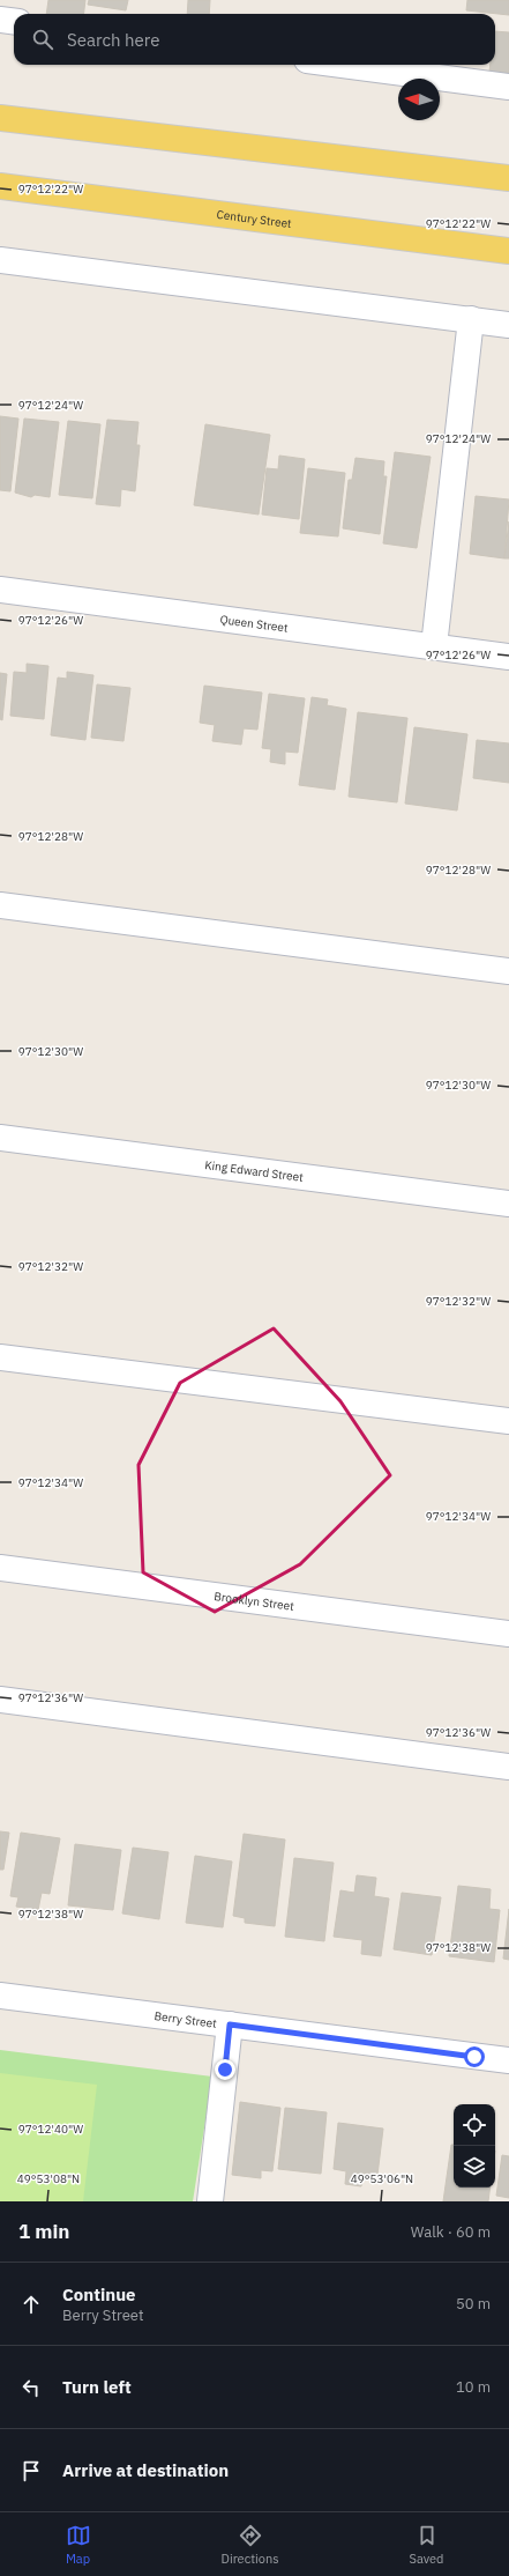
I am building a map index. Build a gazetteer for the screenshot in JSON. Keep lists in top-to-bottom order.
{
  "streets": {
    "main road": ["Century Street"],
    "street": [
      "Queen Street",
      "King Edward Street",
      "Brooklyn Street",
      "Berry Street"
    ]
  },
  "north": "left",
  "page": {
    "search": "Search here",
    "heading": ["1 min", "Walk · 60 m"],
    "list": [
      ["Continue", "Berry Street", "50 m"],
      ["Turn left", "10 m"],
      "Arrive at destination"
    ],
    "nav": ["Map", "Directions", "Saved"]
  },
  "coordinates": [
    "97°12'22\"W",
    "97°12'24\"W",
    "97°12'26\"W",
    "97°12'28\"W",
    "97°12'30\"W",
    "97°12'32\"W",
    "97°12'34\"W",
    "97°12'36\"W",
    "97°12'38\"W",
    "97°12'40\"W",
    "49°53'08\"N",
    "49°53'06\"N"
  ]
}
